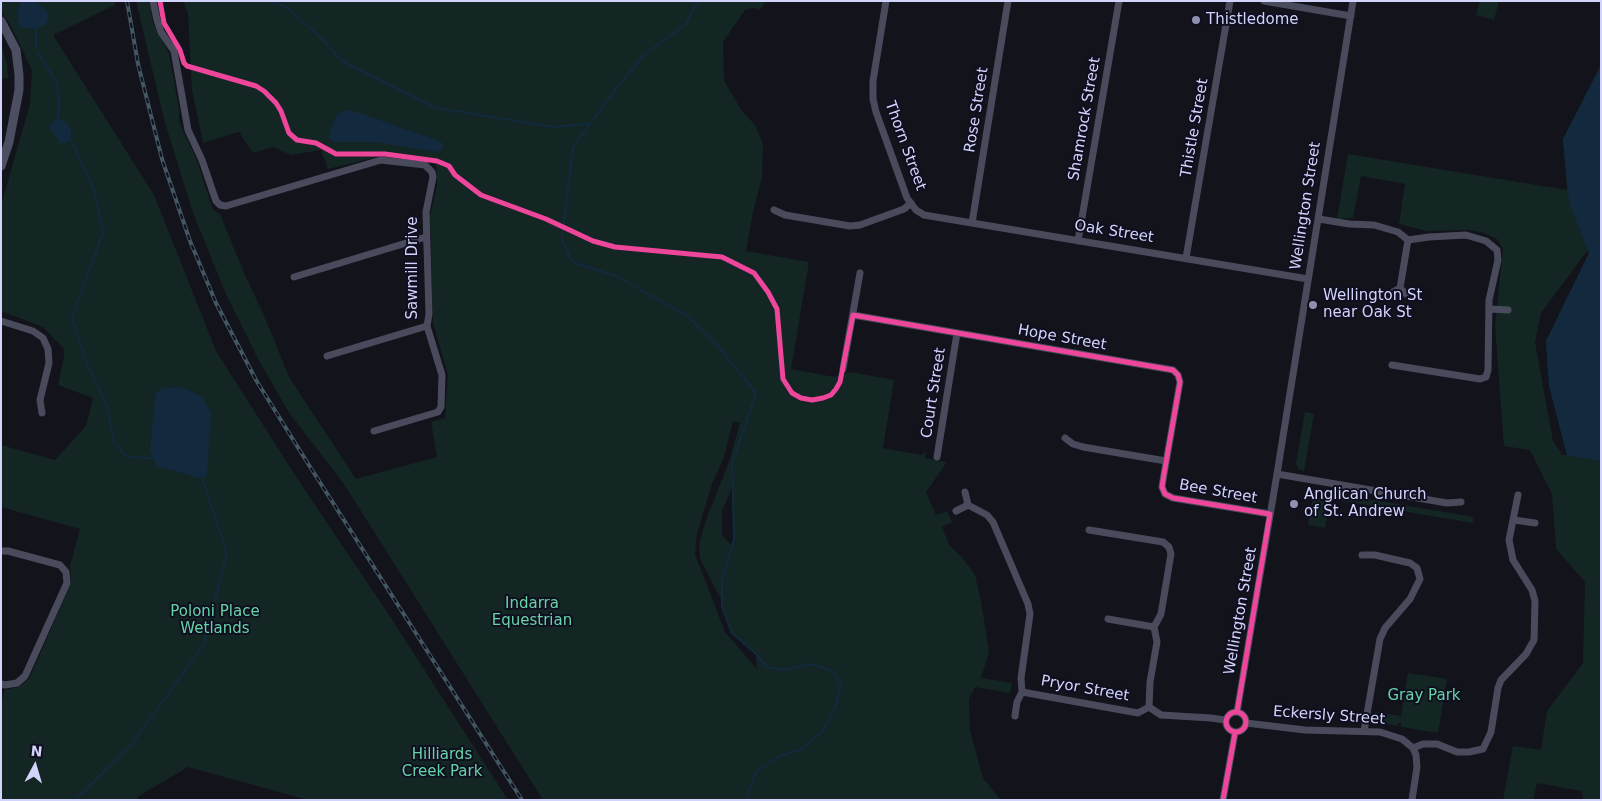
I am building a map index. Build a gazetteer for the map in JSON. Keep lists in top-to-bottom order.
{
  "streets": {
    "street": [
      "Rose Street",
      "Shamrock Street",
      "Thistle Street",
      "Thorn Street",
      "Wellington Street",
      "Oak Street",
      "Sawmill Drive",
      "Hope Street",
      "Court Street",
      "Bee Street",
      "Pryor Street",
      "Eckersly Street"
    ]
  },
  "crossings": [
    ["Rose Street", "Oak Street"],
    ["Shamrock Street", "Oak Street"],
    ["Thistle Street", "Oak Street"],
    ["Thorn Street", "Oak Street"],
    ["Wellington Street", "Oak Street"],
    ["Wellington Street", "Bee Street"],
    ["Wellington Street", "Pryor Street"],
    ["Wellington Street", "Eckersly Street"],
    ["Hope Street", "Court Street"],
    ["Hope Street", "Bee Street"],
    ["Pryor Street", "Eckersly Street"]
  ],
  "parks": [
    "Indarra Equestrian",
    "Poloni Place Wetlands",
    "Gray Park",
    "Hilliards Creek Park"
  ],
  "places": ["Thistledome", "Wellington St near Oak St", "Anglican Church of St. Andrew"],
  "north": "top"
}
